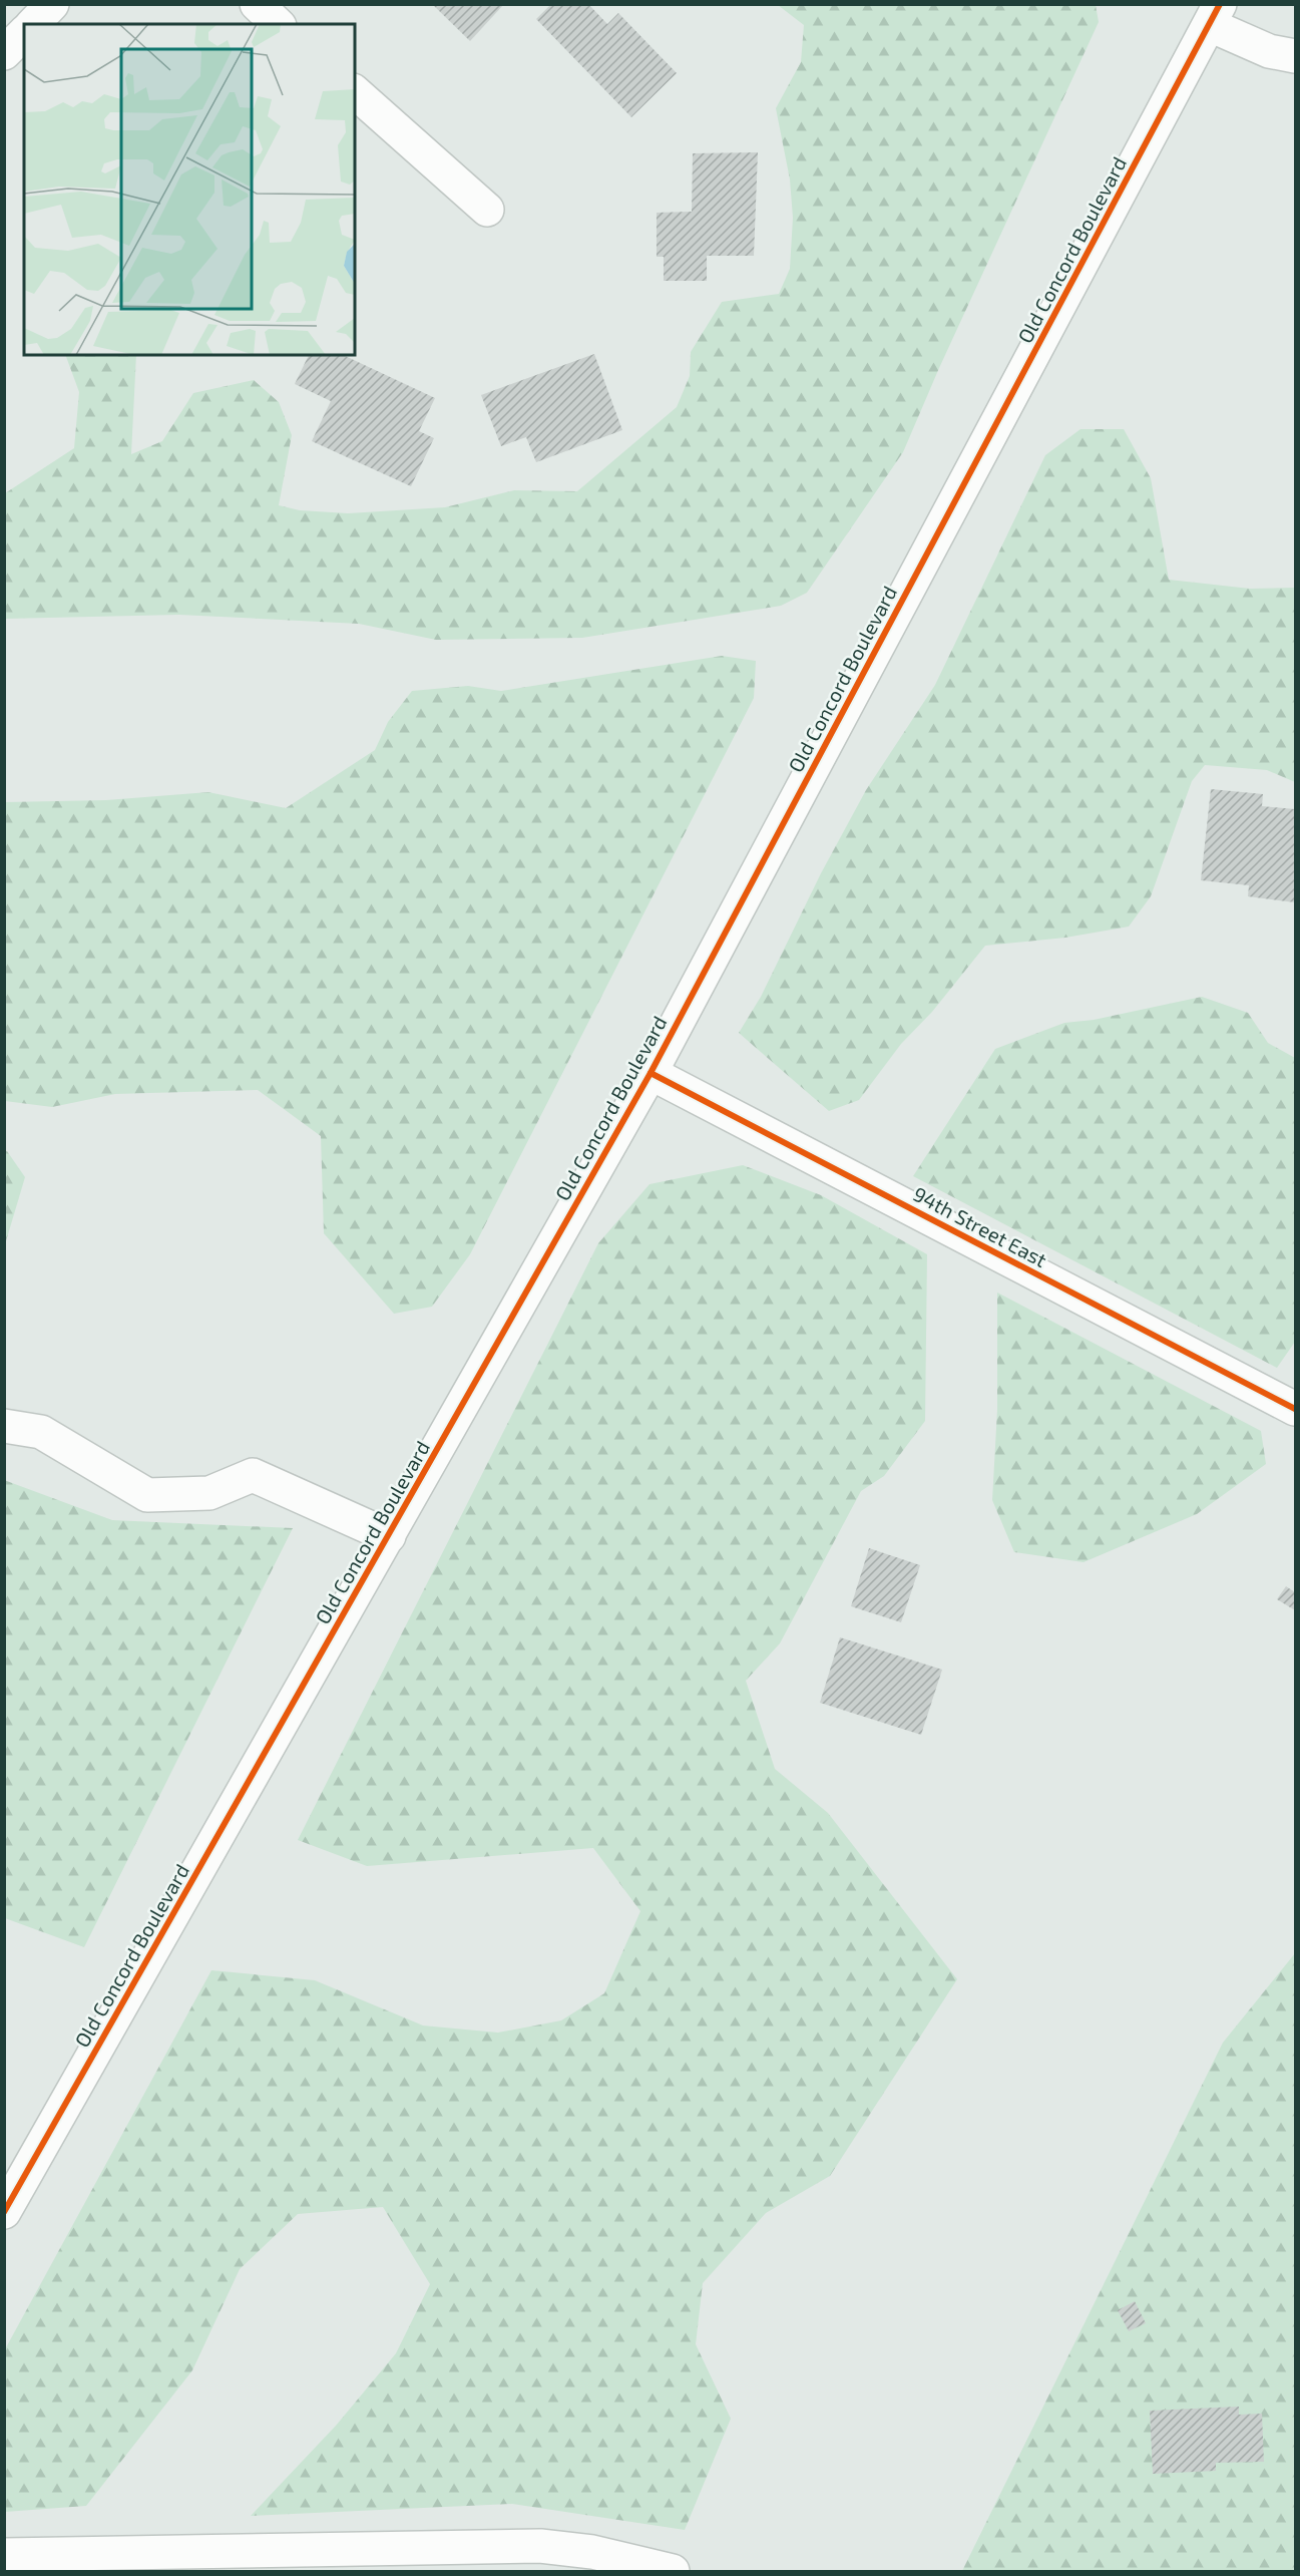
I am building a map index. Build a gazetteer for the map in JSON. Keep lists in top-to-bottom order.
{
  "streets": {
    "street": ["Old Concord Boulevard", "94th Street East"]
  },
  "crossings": [
    ["Old Concord Boulevard", "94th Street East"]
  ]
}
